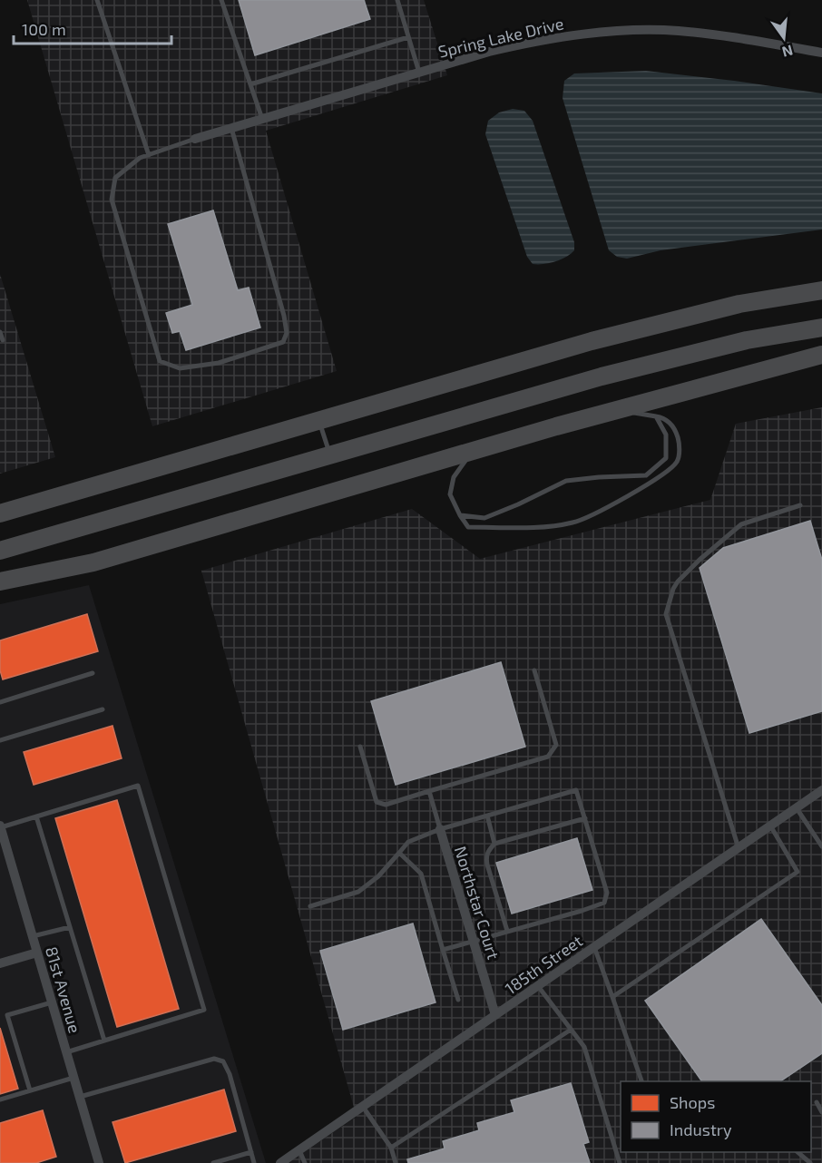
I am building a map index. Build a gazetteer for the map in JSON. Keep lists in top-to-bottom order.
{
  "streets": {
    "street": [
      "Spring Lake Drive",
      "Northstar Court",
      "185th Street",
      "81st Avenue"
    ]
  },
  "crossings": [
    ["Northstar Court", "185th Street"]
  ],
  "legend": ["Shops", "Industry"],
  "scale_bar": "100 m",
  "north": "bottom"
}
